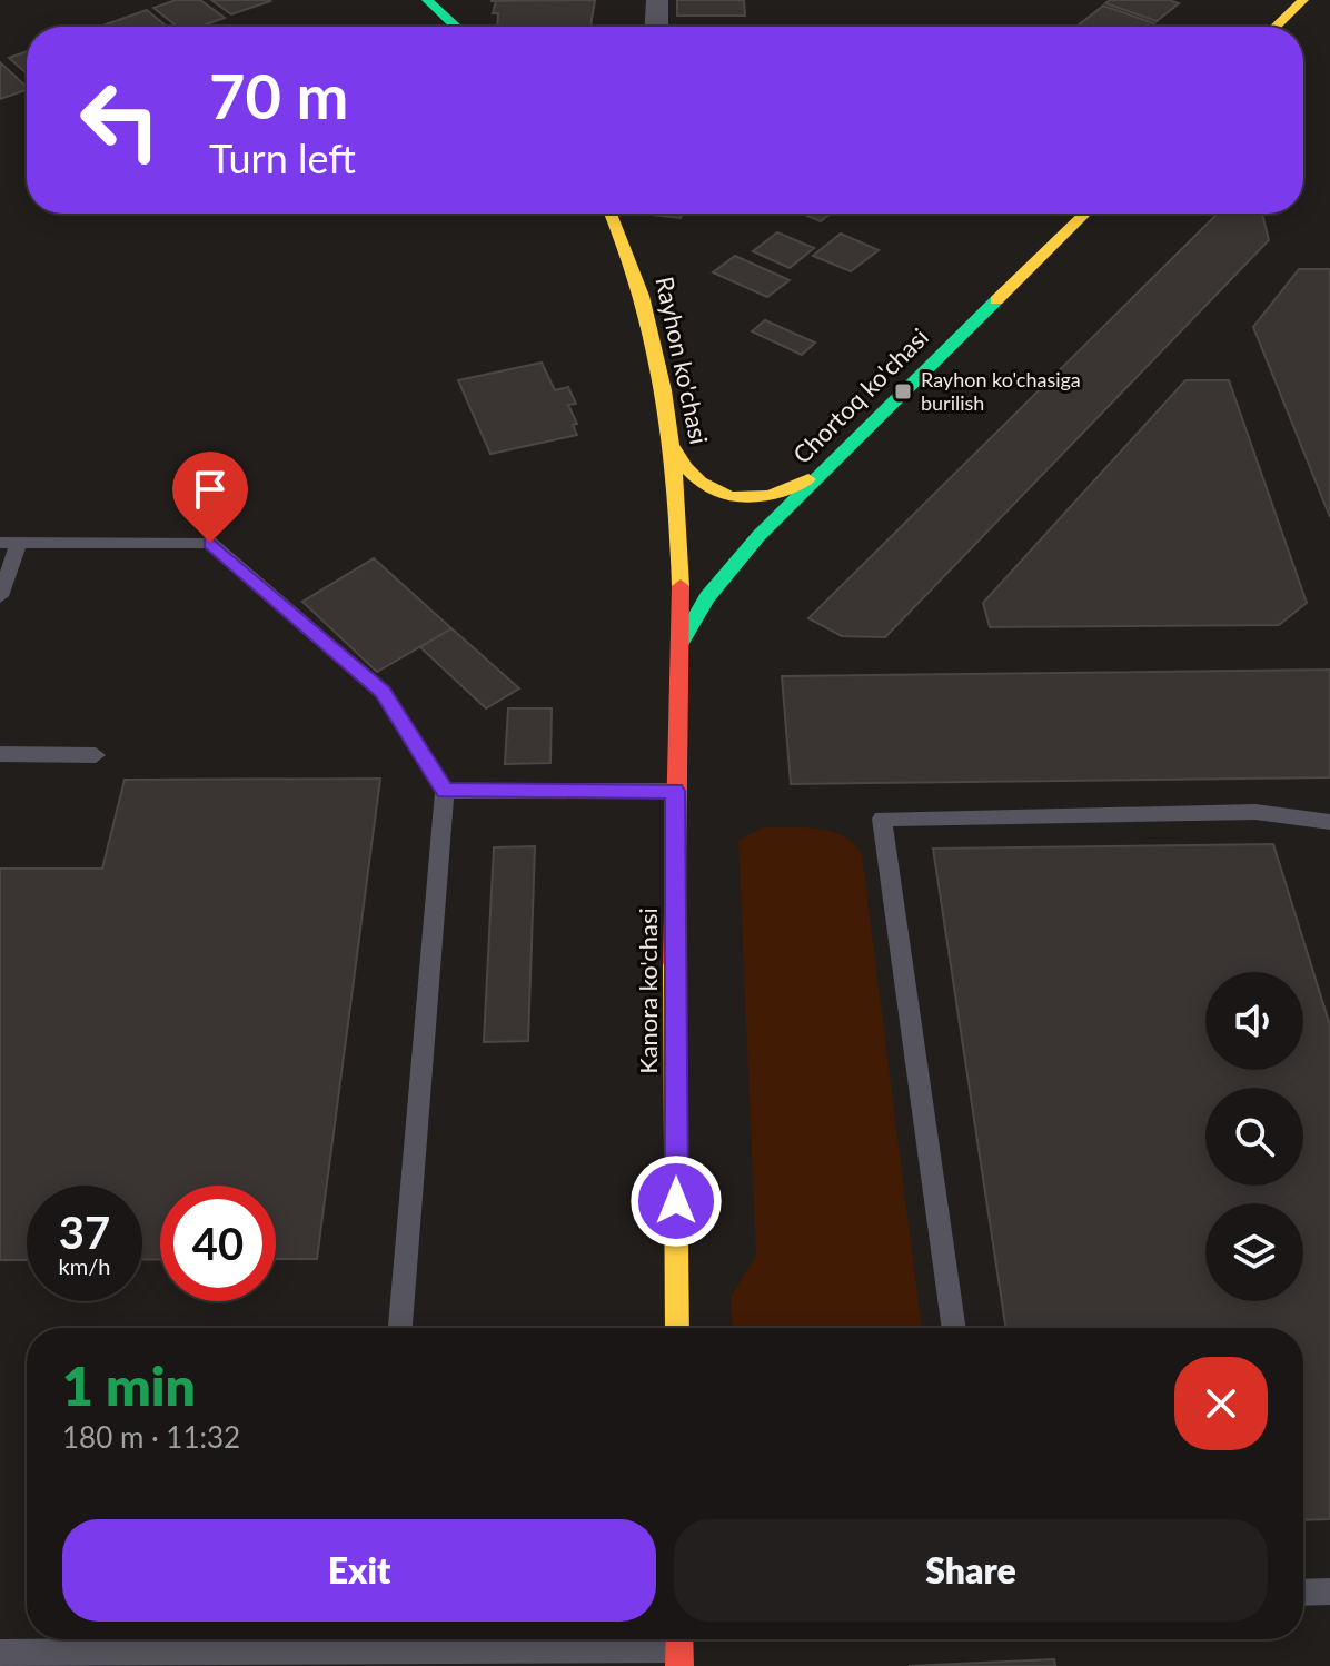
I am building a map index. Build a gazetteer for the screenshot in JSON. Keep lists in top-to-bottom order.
{
  "streets": {
    "street": ["Rayhon ko'chasi", "Chortoq ko'chasi", "Kanora ko'chasi"]
  },
  "crossings": [
    ["Rayhon ko'chasi", "Chortoq ko'chasi"],
    ["Rayhon ko'chasi", "Kanora ko'chasi"],
    ["Chortoq ko'chasi", "Kanora ko'chasi"]
  ],
  "places": {
    "transit": ["Rayhon ko'chasiga burilish"]
  },
  "page": {
    "turn": ["70 m", "Turn left"],
    "speed": "37 km/h",
    "limit": "40",
    "heading": ["1 min", "180 m · 11:32"],
    "buttons": ["Exit", "Share"]
  }
}
